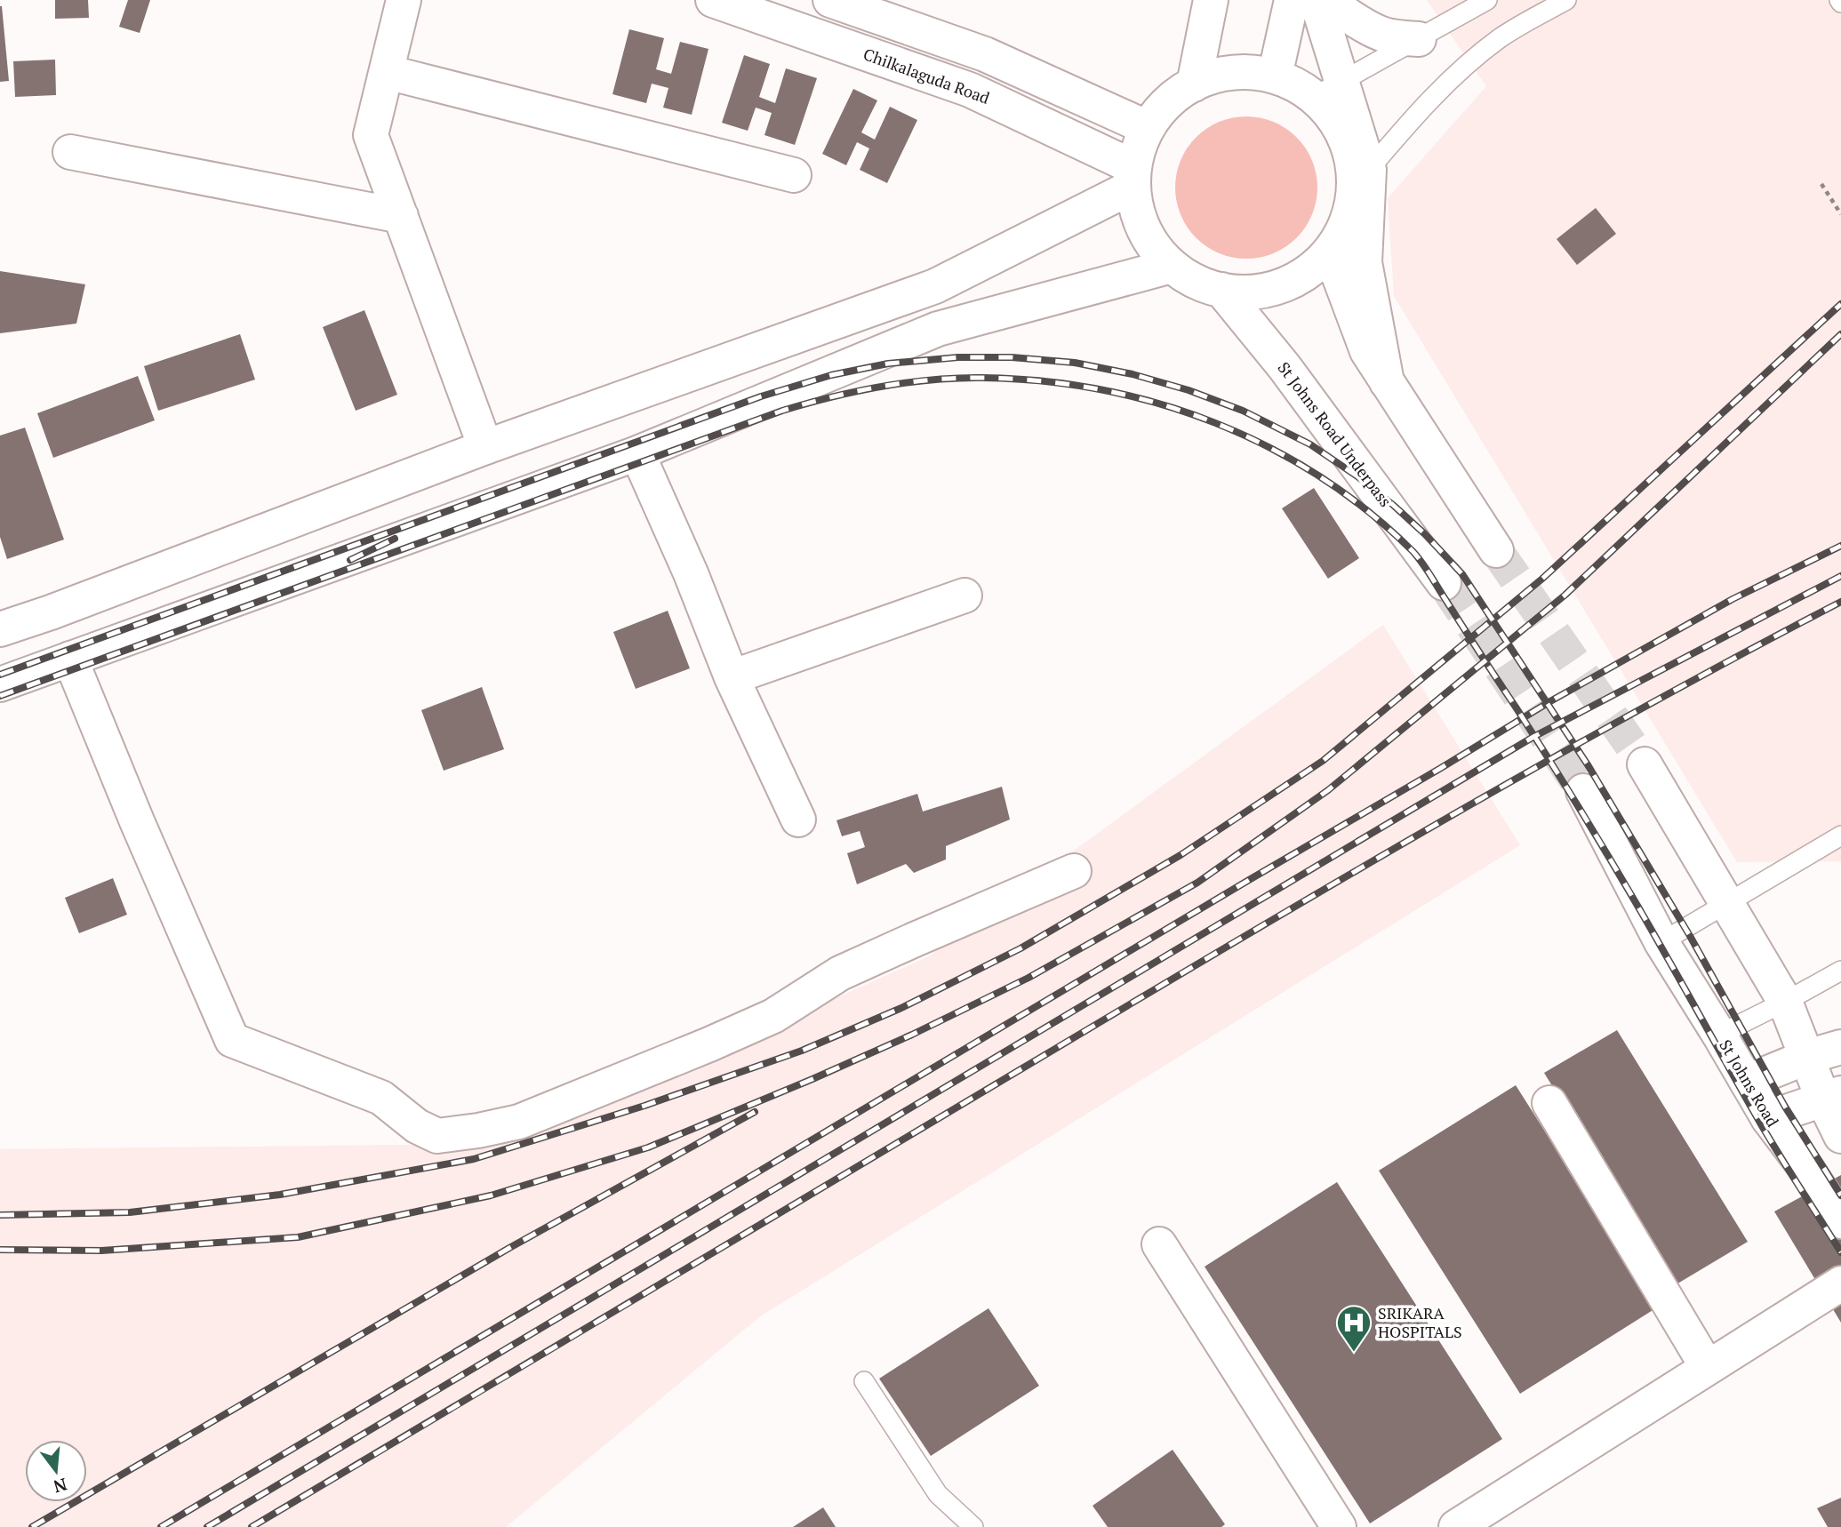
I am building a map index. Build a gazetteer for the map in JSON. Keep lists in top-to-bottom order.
{
  "streets": {
    "main road": ["Chilkalaguda Road", "St Johns Road Underpass", "St Johns Road"]
  },
  "places": {
    "hospital": ["SRIKARA HOSPITALS"]
  },
  "north": "bottom"
}
